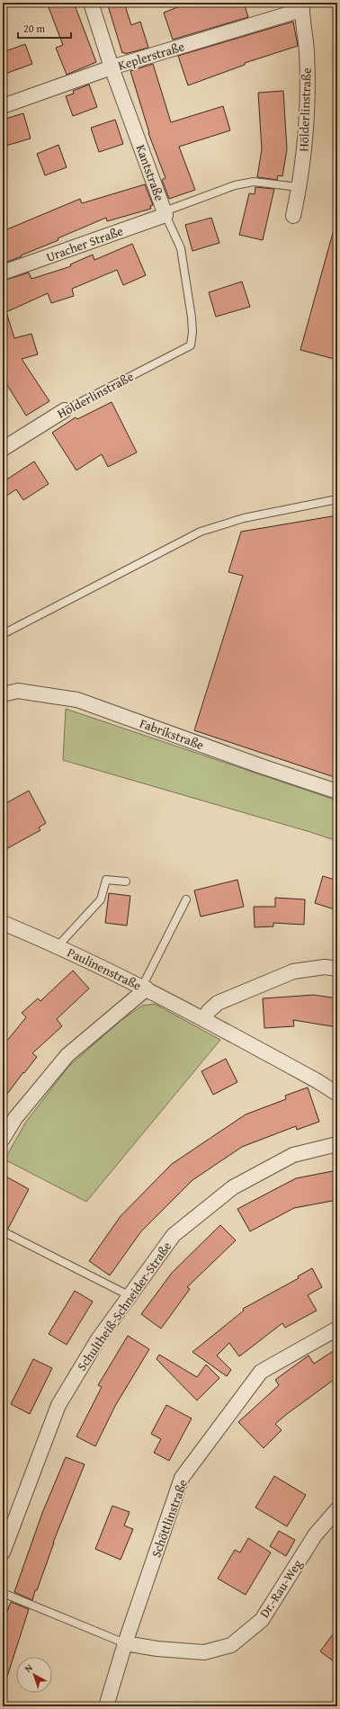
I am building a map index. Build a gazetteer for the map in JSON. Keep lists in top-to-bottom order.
{
  "streets": {
    "street": [
      "Keplerstraße",
      "Hölderlinstraße",
      "Kantstraße",
      "Uracher Straße",
      "Fabrikstraße",
      "Paulinenstraße",
      "Schultheiß-Schneider-Straße",
      "Schöttlinstraße",
      "Dr.-Rau-Weg"
    ]
  },
  "crossings": [
    ["Keplerstraße", "Hölderlinstraße"],
    ["Keplerstraße", "Kantstraße"],
    ["Hölderlinstraße", "Kantstraße"],
    ["Kantstraße", "Uracher Straße"],
    ["Schöttlinstraße", "Dr.-Rau-Weg"]
  ],
  "scale_bar": "20 m",
  "north": "top left"
}
